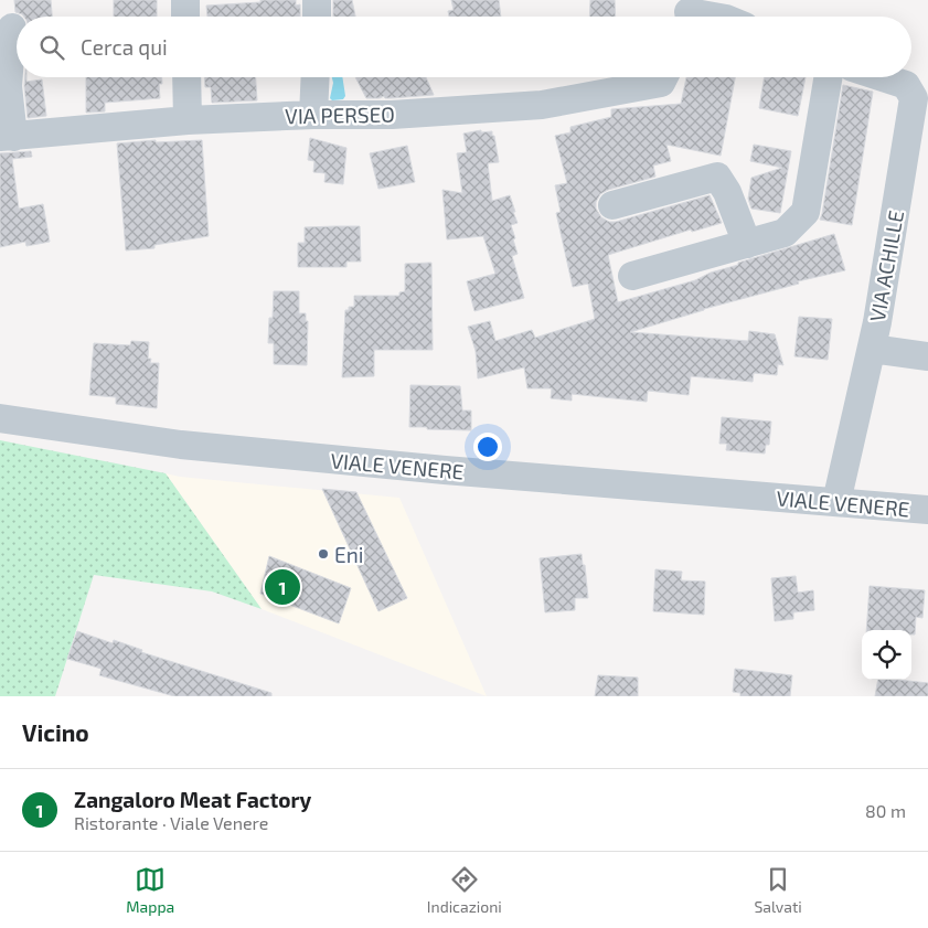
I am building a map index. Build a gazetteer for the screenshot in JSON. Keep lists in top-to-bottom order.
{
  "streets": {
    "street": ["VIA PERSEO", "VIA ACHILLE", "VIALE VENERE"]
  },
  "crossings": [
    ["VIA ACHILLE", "VIALE VENERE"]
  ],
  "places": ["Eni"],
  "page": {
    "search": "Cerca qui",
    "pins": "1",
    "heading": "Vicino",
    "list": [
      {
        "mark": "1",
        "name": "Zangaloro Meat Factory",
        "note": "Ristorante · Viale Venere",
        "value": "80 m"
      }
    ],
    "nav": ["Mappa", "Indicazioni", "Salvati"]
  }
}
